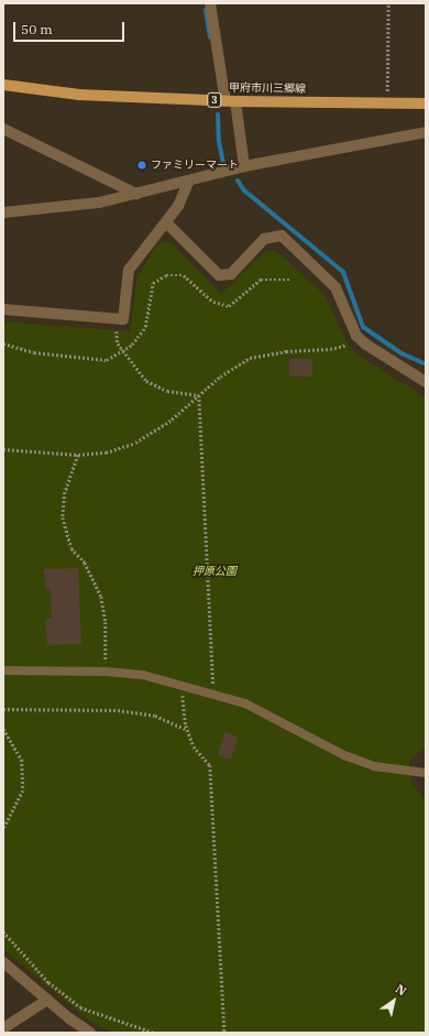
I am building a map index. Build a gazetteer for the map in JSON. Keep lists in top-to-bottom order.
{
  "streets": {
    "main road": ["甲府市川三郷線", "3"]
  },
  "parks": ["押原公園"],
  "places": ["ファミリーマート"],
  "scale_bar": "50 m",
  "north": "top right"
}
